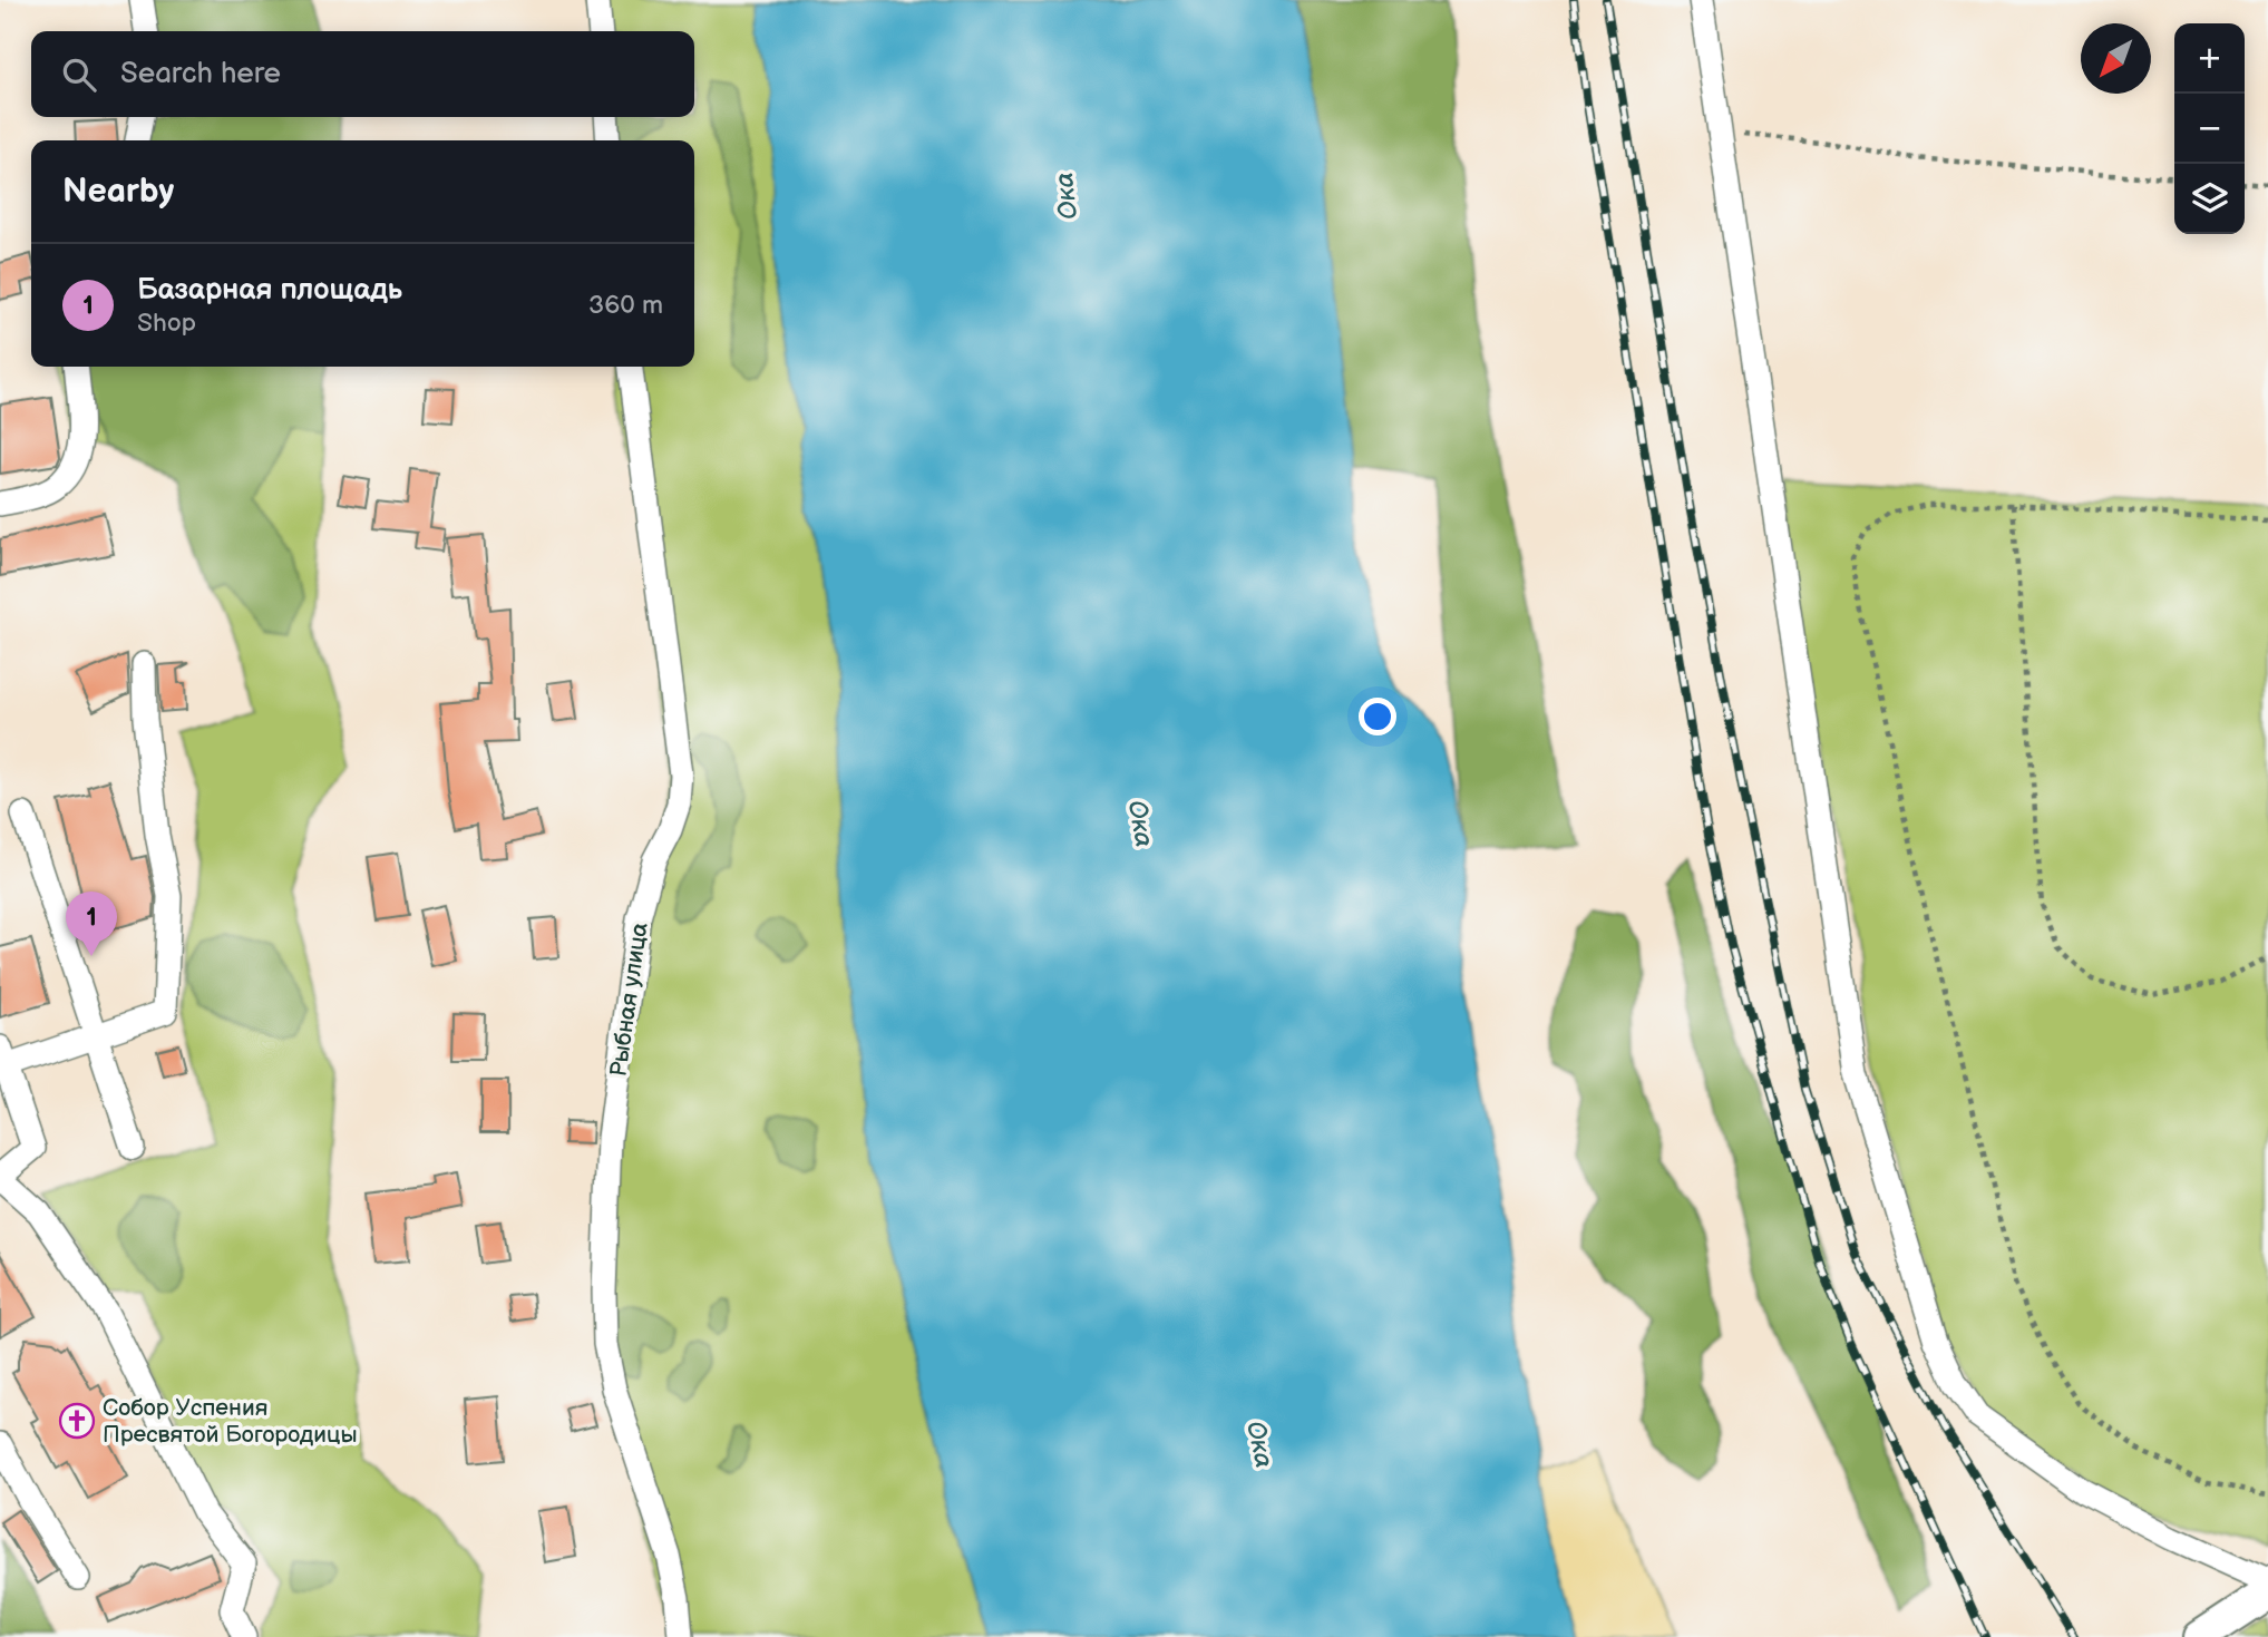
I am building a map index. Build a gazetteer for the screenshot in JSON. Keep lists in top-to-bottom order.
{
  "streets": {
    "street": ["Рыбная улица"]
  },
  "water": ["Ока"],
  "places": {
    "church": ["Собор Успения Пресвятой Богородицы"]
  },
  "north": "bottom left",
  "page": {
    "map_buttons": ["+", "−"],
    "search": "Search here",
    "heading": "Nearby",
    "list": [
      {
        "mark": "1",
        "name": "Базарная площадь",
        "note": "Shop",
        "value": "360 m"
      }
    ],
    "pins": "1"
  }
}
